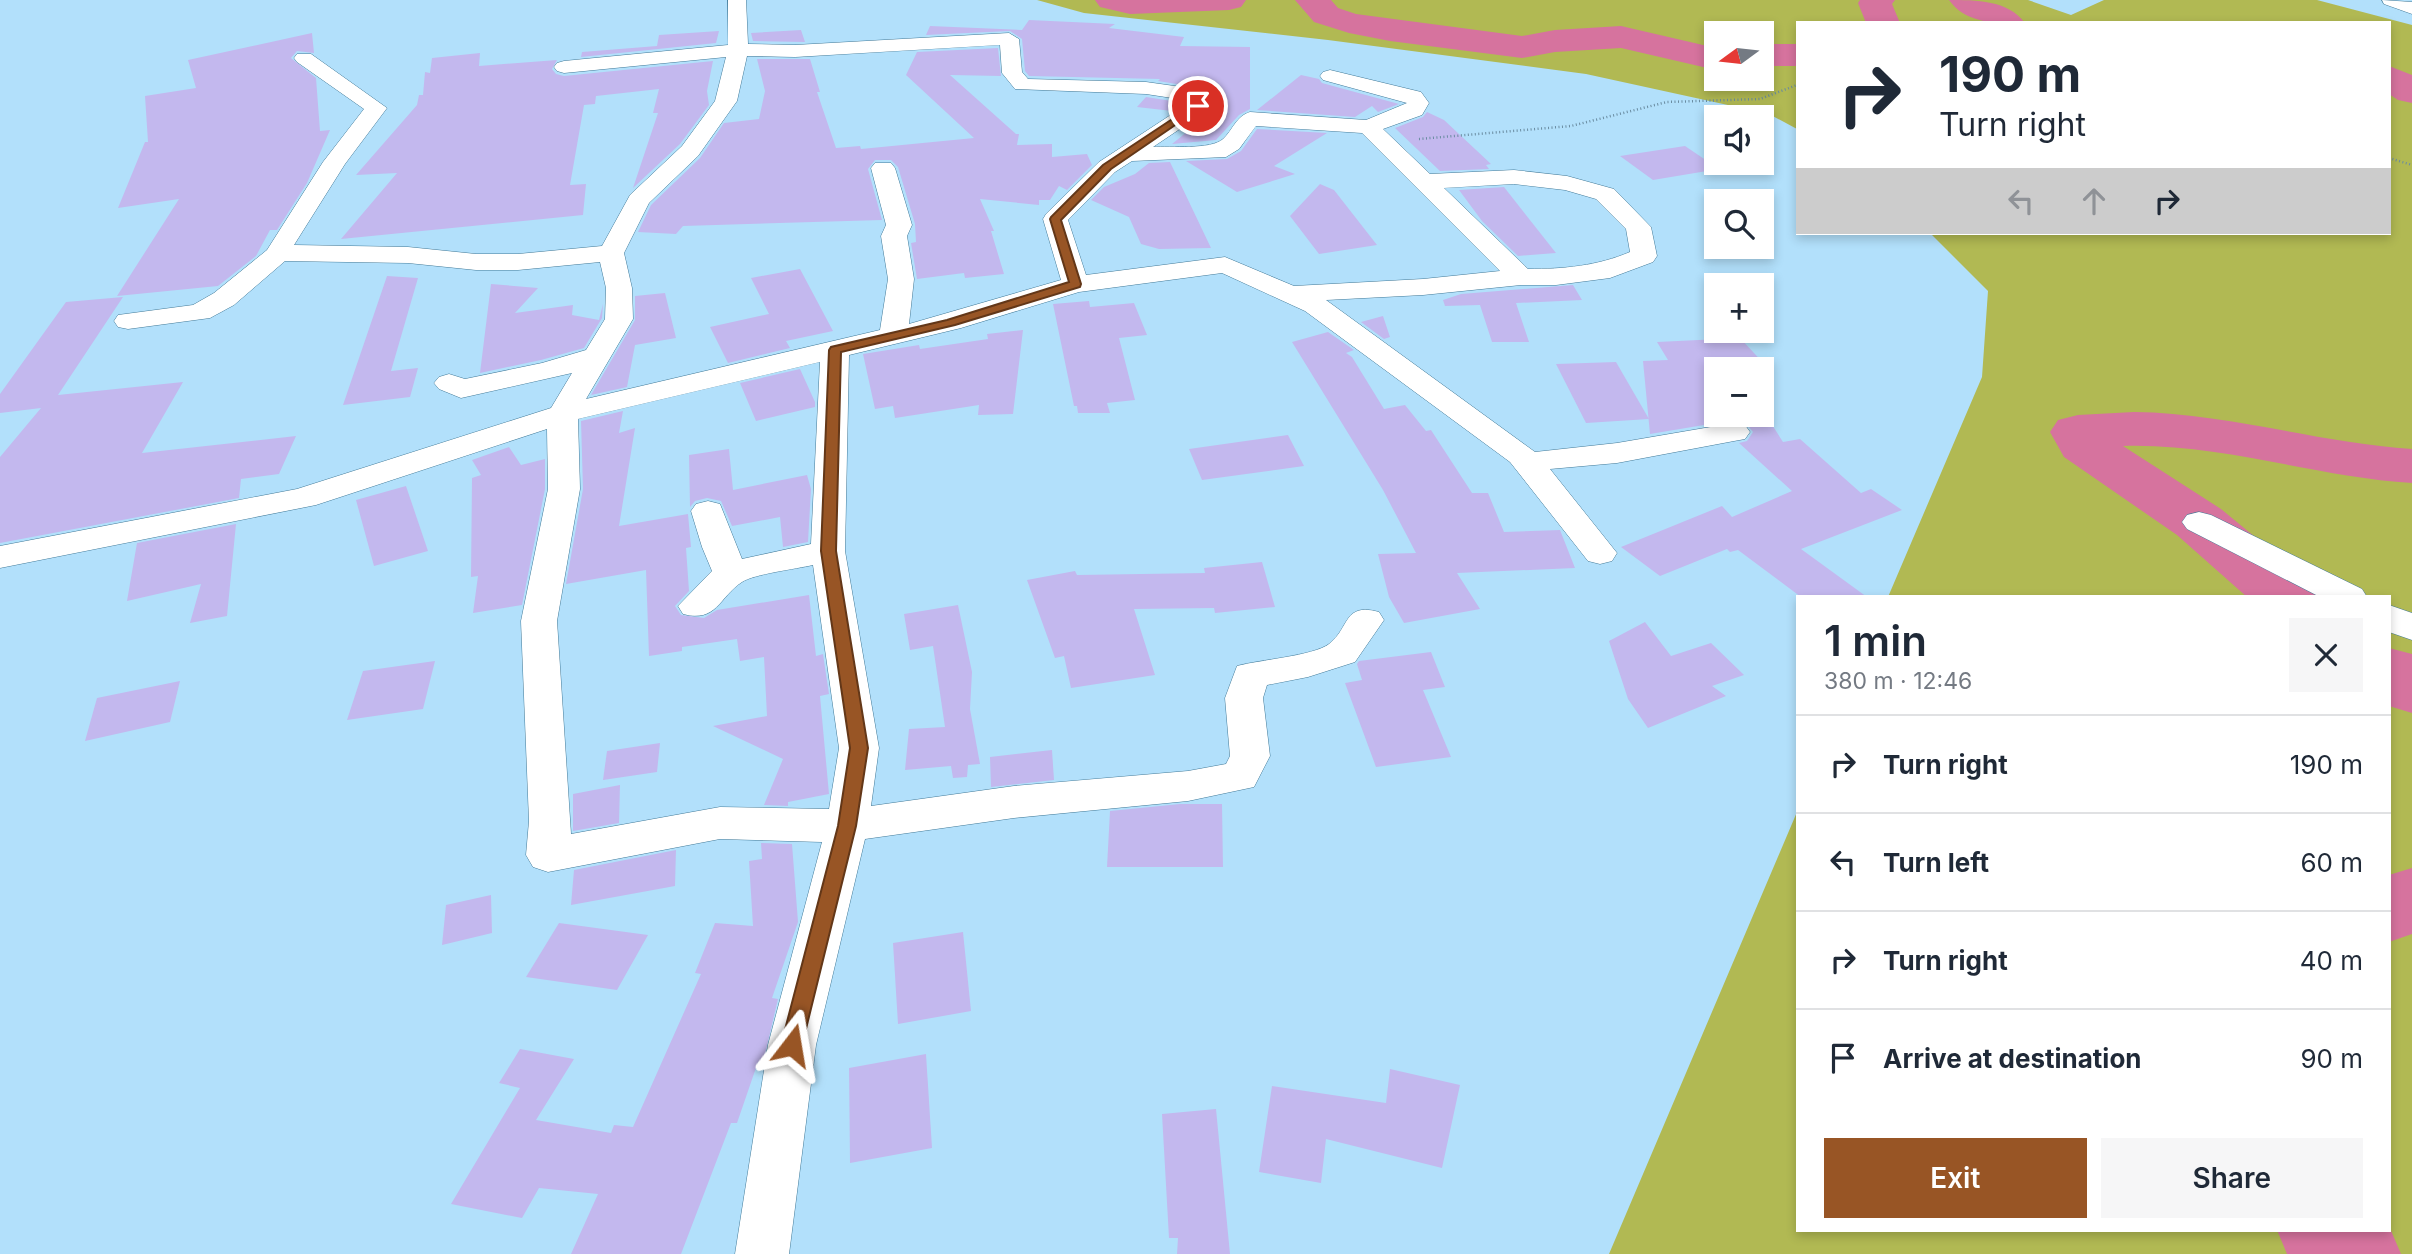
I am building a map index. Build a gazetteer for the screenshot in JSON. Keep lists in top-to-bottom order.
{
  "north": "left",
  "page": {
    "map_buttons": ["+", "−"],
    "turn": ["190 m", "Turn right"],
    "heading": ["1 min", "380 m · 12:46"],
    "list": [
      {
        "name": "Turn right",
        "value": "190 m"
      },
      {
        "name": "Turn left",
        "value": "60 m"
      },
      {
        "name": "Turn right",
        "value": "40 m"
      },
      {
        "name": "Arrive at destination",
        "value": "90 m"
      }
    ],
    "buttons": ["Exit", "Share"]
  }
}
